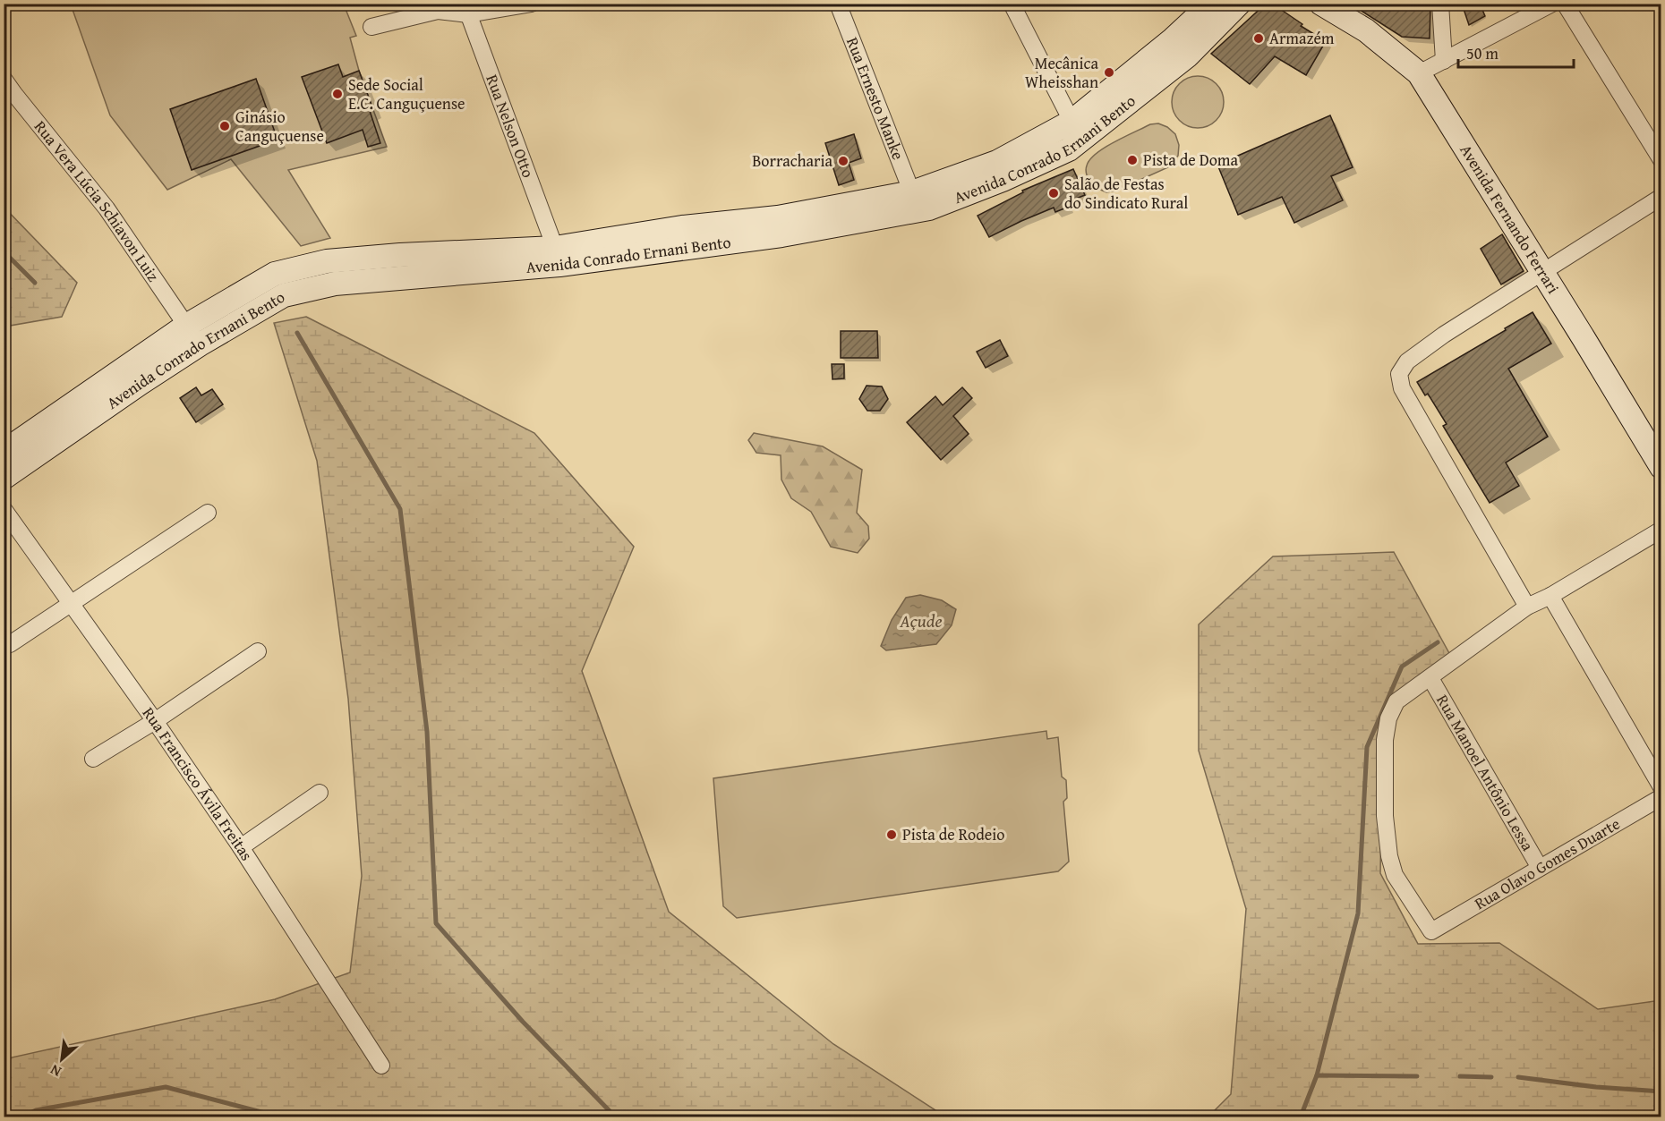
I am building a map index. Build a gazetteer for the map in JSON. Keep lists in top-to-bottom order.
{
  "streets": {
    "street": [
      "Rua Ernesto Manke",
      "Rua Nelson Otto",
      "Avenida Conrado Ernani Bento",
      "Rua Vera Lúcia Schiavon Luiz",
      "Avenida Fernando Ferrari",
      "Rua Manoel Antônio Lessa",
      "Rua Francisco Ávila Freitas",
      "Rua Olavo Gomes Duarte"
    ]
  },
  "crossings": [
    ["Rua Ernesto Manke", "Avenida Conrado Ernani Bento"],
    ["Rua Nelson Otto", "Avenida Conrado Ernani Bento"],
    ["Avenida Conrado Ernani Bento", "Rua Vera Lúcia Schiavon Luiz"],
    ["Rua Manoel Antônio Lessa", "Rua Olavo Gomes Duarte"]
  ],
  "water": ["Açude"],
  "places": [
    "Armazém",
    "Mecânica Wheisshan",
    "Sede Social E.C. Canguçuense",
    "Ginásio Canguçuense",
    "Pista de Doma",
    "Borracharia",
    "Salão de Festas do Sindicato Rural",
    "Pista de Rodeio"
  ],
  "scale_bar": "50 m",
  "north": "bottom left"
}
